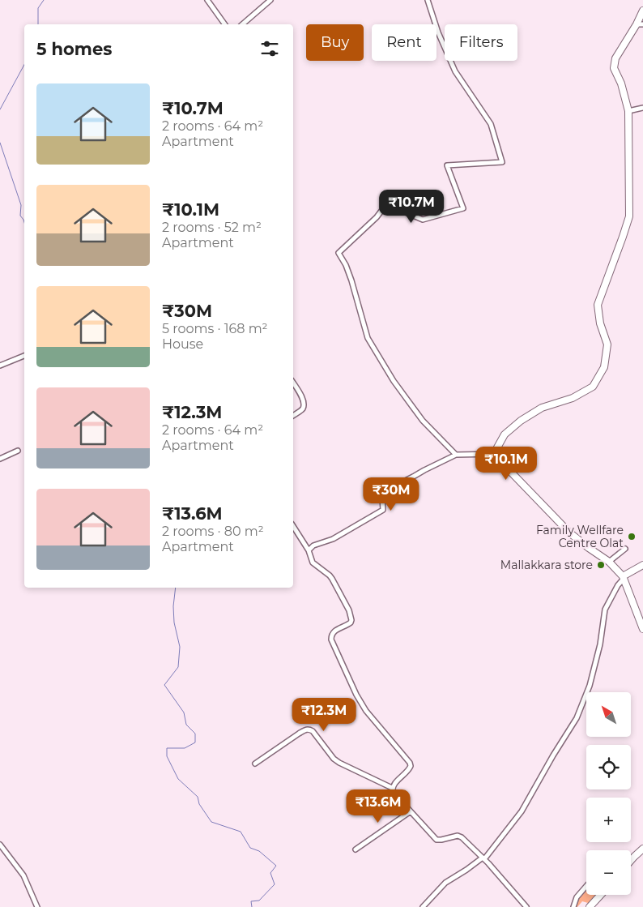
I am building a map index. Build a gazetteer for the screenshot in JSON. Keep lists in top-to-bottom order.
{
  "places": ["Family Wellfare Centre Olat", "Mallakkara store"],
  "north": "top left",
  "page": {
    "chip": ["Buy", "Rent", "Filters"],
    "heading": "5 homes",
    "list": [
      {
        "name": "₹10.7M",
        "note": "2 rooms · 64 m² · Apartment"
      },
      {
        "name": "₹10.1M",
        "note": "2 rooms · 52 m² · Apartment"
      },
      {
        "name": "₹30M",
        "note": "5 rooms · 168 m² · House"
      },
      {
        "name": "₹12.3M",
        "note": "2 rooms · 64 m² · Apartment"
      },
      {
        "name": "₹13.6M",
        "note": "2 rooms · 80 m² · Apartment"
      }
    ],
    "price": [
      "₹10.7M",
      "₹10.1M",
      "₹30M",
      "₹12.3M",
      "₹13.6M"
    ],
    "map_buttons": ["+", "−"]
  }
}
